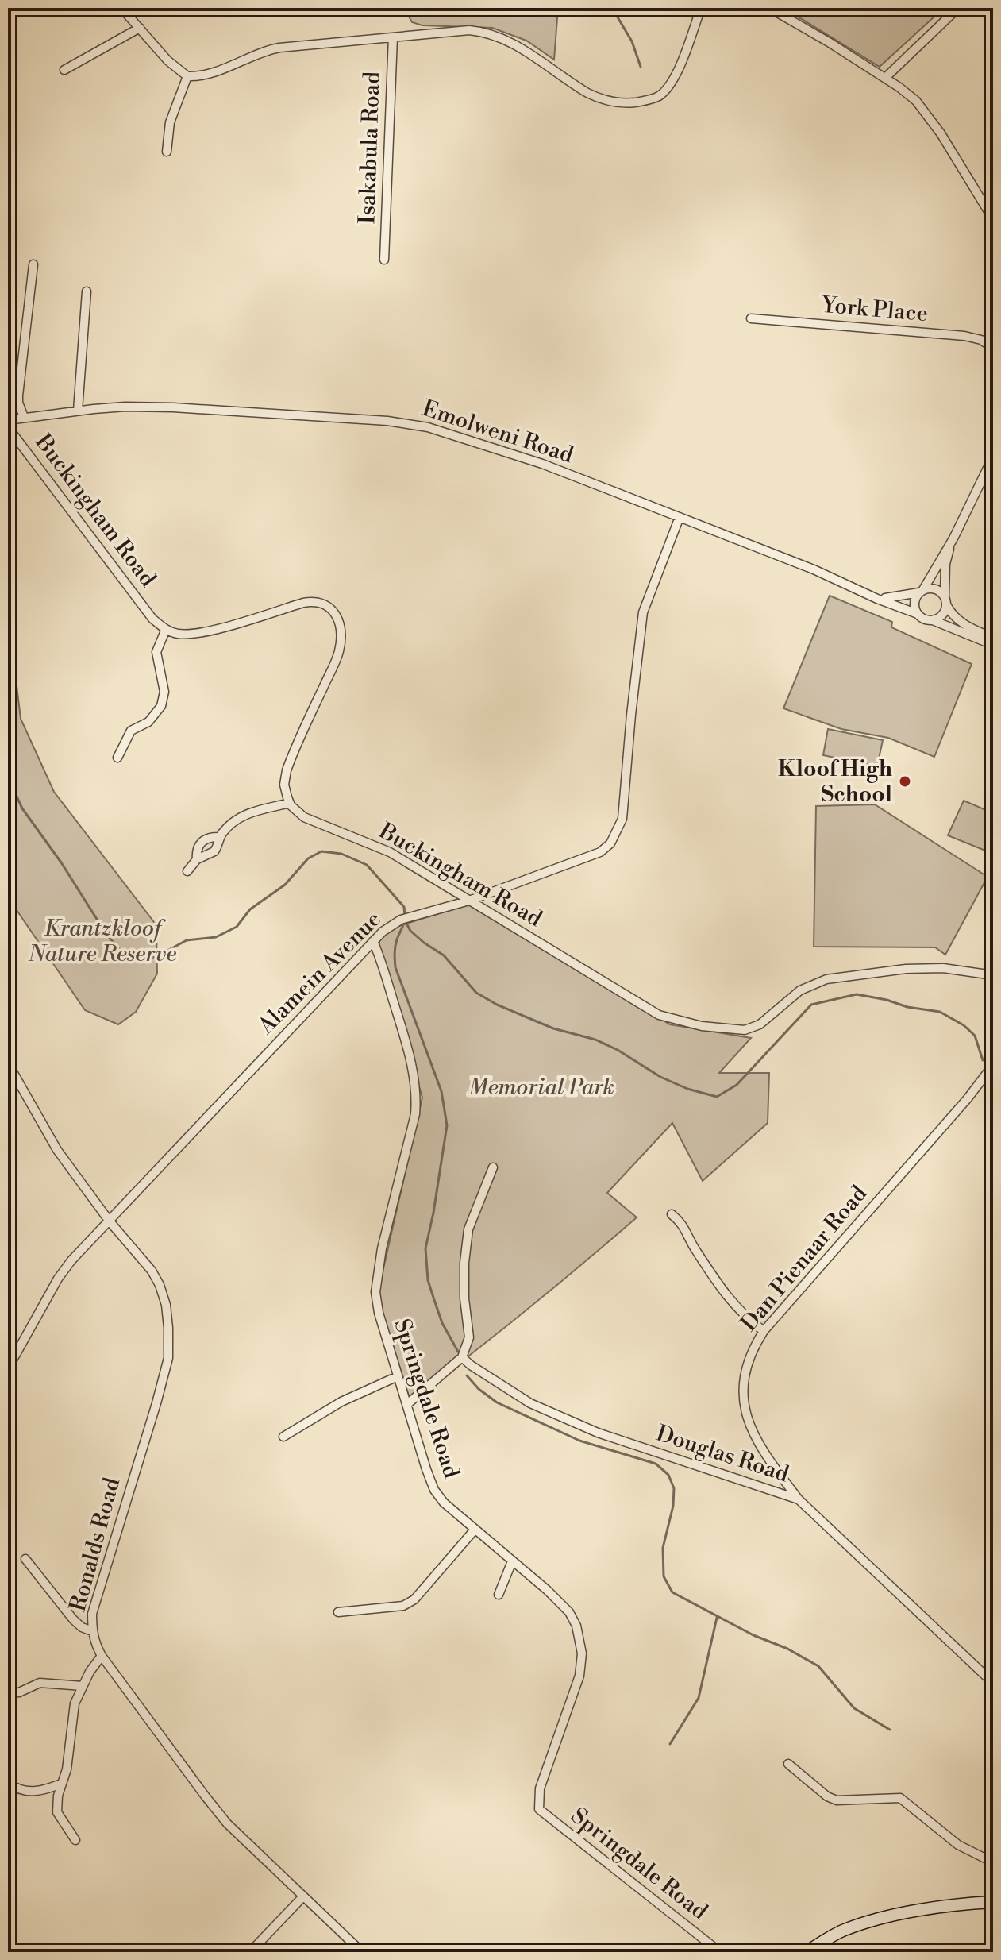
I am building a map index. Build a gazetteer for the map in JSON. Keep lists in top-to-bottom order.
{
  "streets": {
    "street": [
      "Isakabula Road",
      "York Place",
      "Emolweni Road",
      "Buckingham Road",
      "Alamein Avenue",
      "Dan Pienaar Road",
      "Springdale Road",
      "Douglas Road",
      "Ronalds Road"
    ]
  },
  "crossings": [
    ["Emolweni Road", "Alamein Avenue"],
    ["Buckingham Road", "Alamein Avenue"],
    ["Alamein Avenue", "Springdale Road"],
    ["Alamein Avenue", "Ronalds Road"],
    ["Dan Pienaar Road", "Douglas Road"]
  ],
  "parks": ["Krantzkloof Nature Reserve", "Memorial Park"],
  "places": ["Kloof High School"]
}
